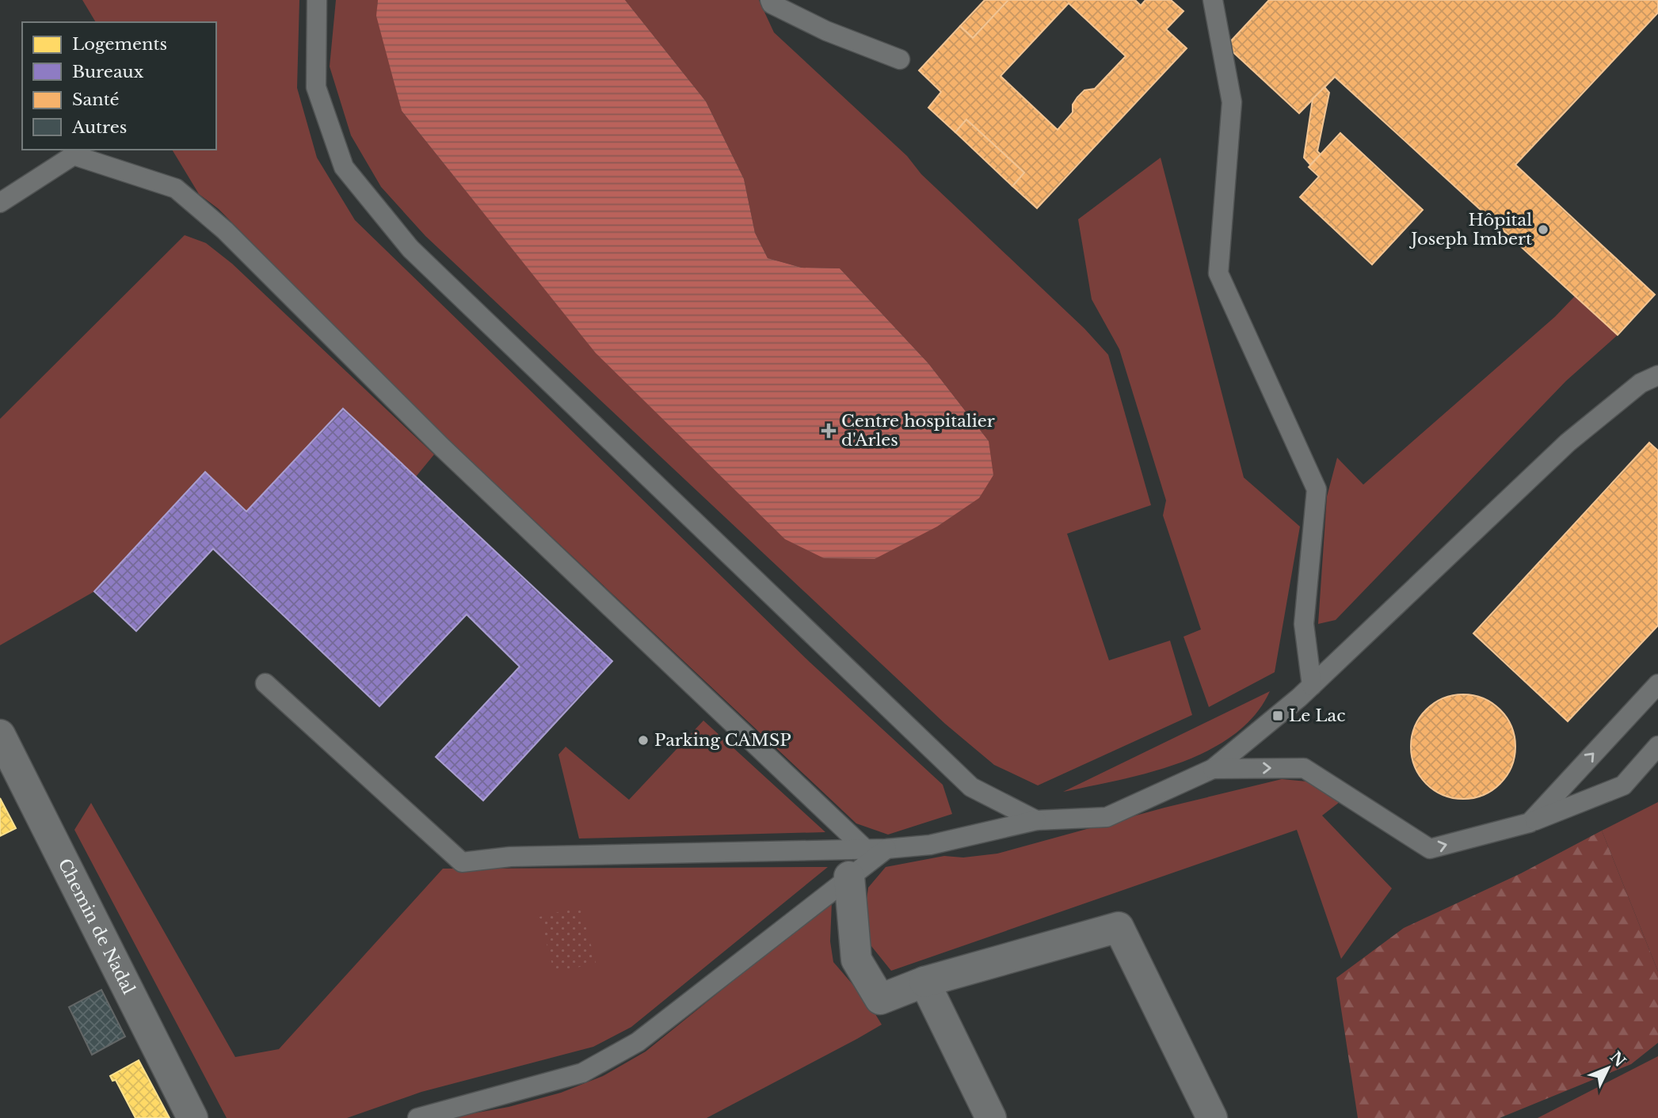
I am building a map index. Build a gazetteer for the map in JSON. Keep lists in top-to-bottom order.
{
  "streets": {
    "street": ["Chemin de Nadal"]
  },
  "places": {
    "other": ["Hôpital Joseph Imbert", "Parking CAMSP"],
    "health": ["Centre hospitalier d'Arles"],
    "transit": ["Le Lac"]
  },
  "legend": [
    "Logements",
    "Bureaux",
    "Santé",
    "Autres"
  ],
  "north": "top right"
}
